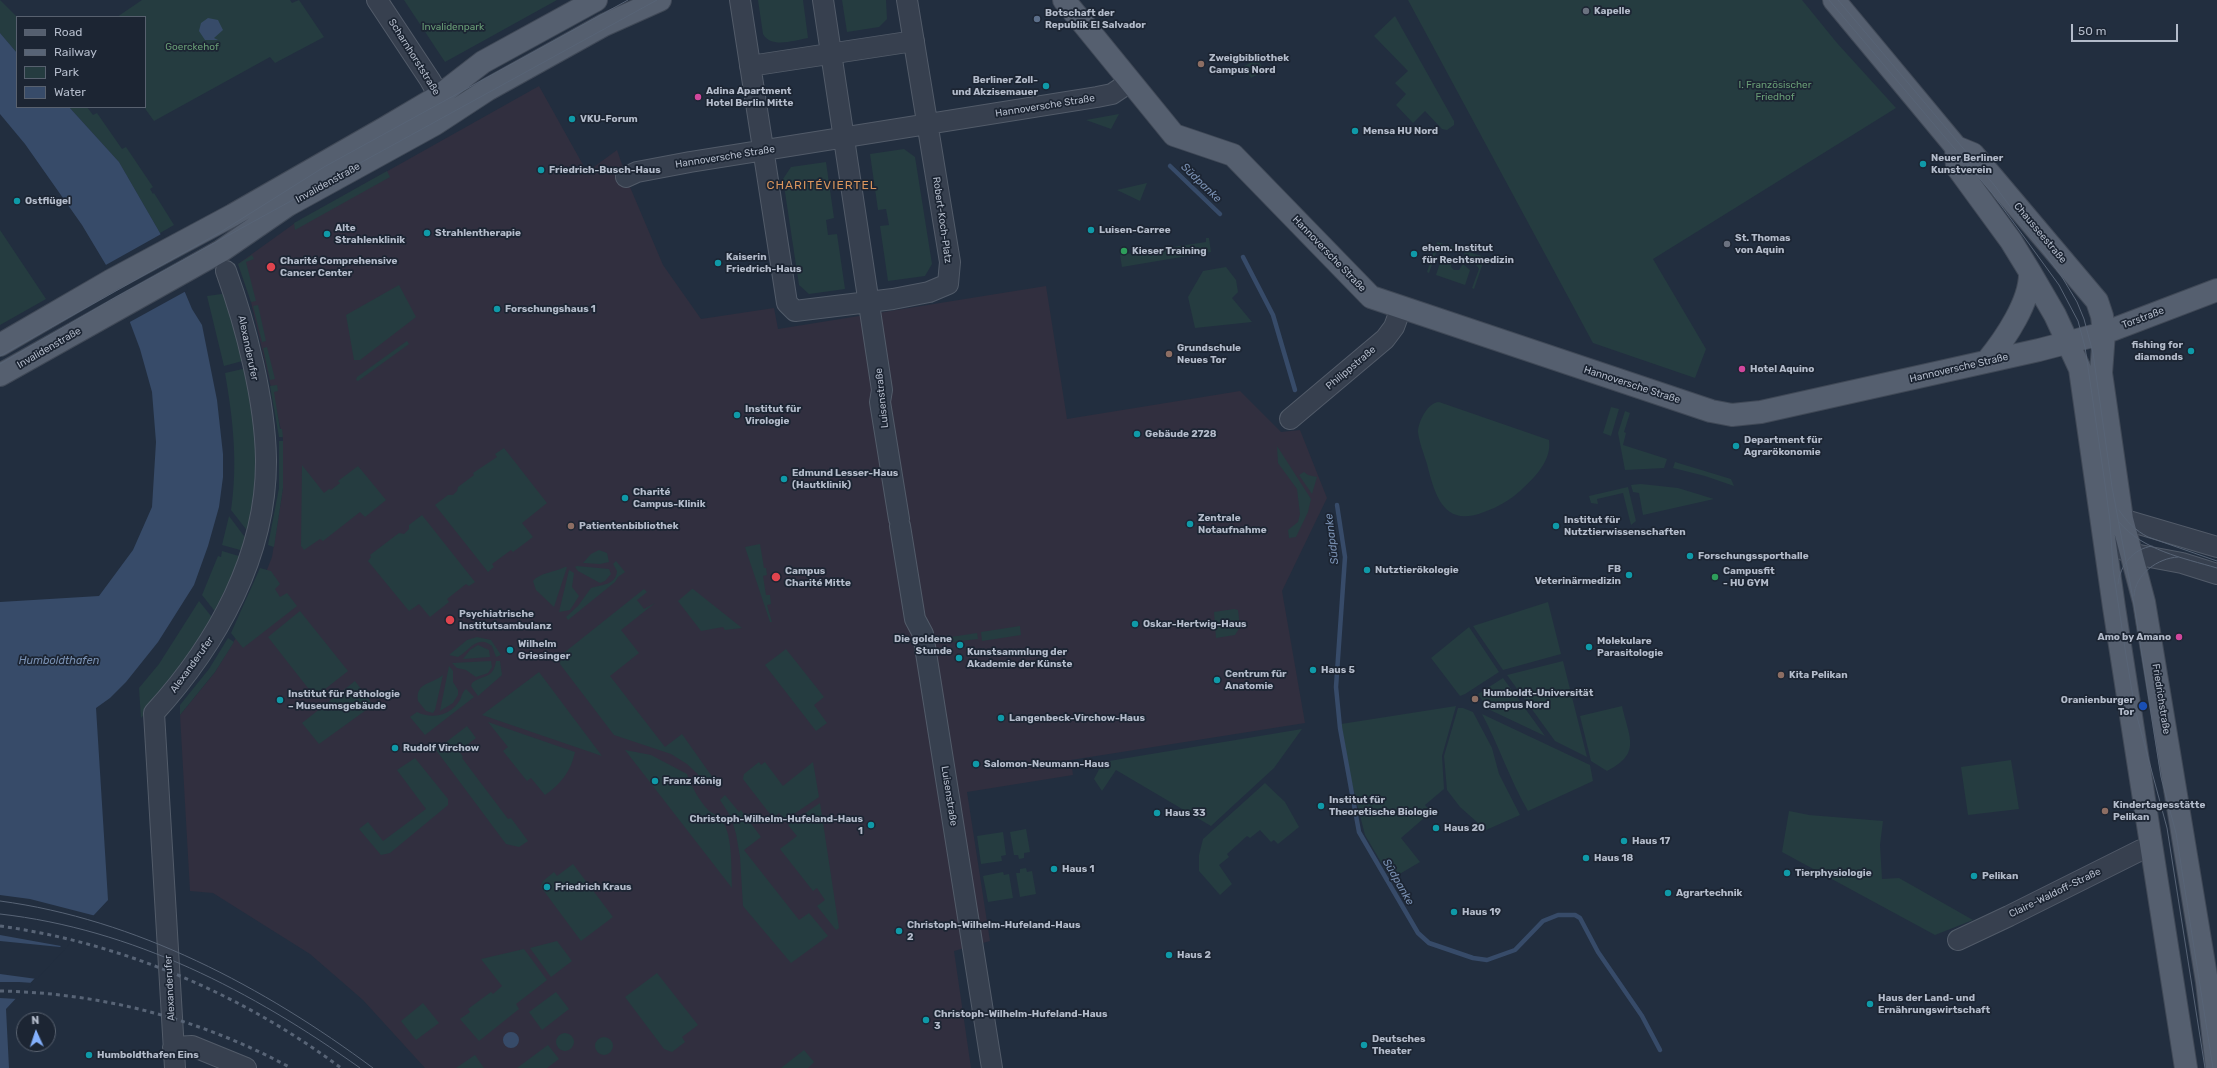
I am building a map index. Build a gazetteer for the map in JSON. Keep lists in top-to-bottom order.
{
  "streets": {
    "main road": [
      "Hannoversche Straße",
      "Invalidenstraße",
      "Chausseestraße",
      "Torstraße",
      "Friedrichstraße"
    ],
    "street": [
      "Scharnhorststraße",
      "Robert-Koch-Platz",
      "Alexanderufer",
      "Philippstraße",
      "Luisenstraße",
      "Claire-Waldoff-Straße"
    ]
  },
  "crossings": [
    ["Scharnhorststraße", "Invalidenstraße"],
    ["Hannoversche Straße", "Robert-Koch-Platz"],
    ["Hannoversche Straße", "Torstraße"],
    ["Hannoversche Straße", "Philippstraße"],
    ["Hannoversche Straße", "Friedrichstraße"],
    ["Robert-Koch-Platz", "Luisenstraße"],
    ["Chausseestraße", "Torstraße"],
    ["Chausseestraße", "Friedrichstraße"],
    ["Torstraße", "Friedrichstraße"],
    ["Friedrichstraße", "Claire-Waldoff-Straße"]
  ],
  "districts": ["CHARITÉVIERTEL"],
  "water": ["Südpanke", "Humboldthafen"],
  "parks": ["Invalidenpark", "Goerckehof", "I. Französischer Friedhof"],
  "places": [
    "Kapelle",
    "Botschaft der Republik El Salvador",
    "Zweigbibliothek Campus Nord",
    "Berliner Zoll- und Akzisemauer",
    "Adina Apartment Hotel Berlin Mitte",
    "VKU-Forum",
    "Mensa HU Nord",
    "Neuer Berliner Kunstverein",
    "Friedrich-Busch-Haus",
    "Ostflügel",
    "Luisen-Carree",
    "Strahlentherapie",
    "Alte Strahlenklinik",
    "St. Thomas von Aquin",
    "Kieser Training",
    "ehem. Institut für Rechtsmedizin",
    "Kaiserin Friedrich-Haus",
    "Charité Comprehensive Cancer Center",
    "Forschungshaus 1",
    "fishing for diamonds",
    "Grundschule Neues Tor",
    "Hotel Aquino",
    "Institut für Virologie",
    "Gebäude 2728",
    "Department für Agrarökonomie",
    "Edmund Lesser-Haus (Hautklinik)",
    "Charité Campus-Klinik",
    "Zentrale Notaufnahme",
    "Patientenbibliothek",
    "Institut für Nutztierwissenschaften",
    "Forschungssporthalle",
    "Nutztierökologie",
    "FB Veterinärmedizin",
    "Campus Charité Mitte",
    "Campusfit - HU GYM",
    "Psychiatrische Institutsambulanz",
    "Oskar-Hertwig-Haus",
    "Amo by Amano",
    "Die goldene Stunde",
    "Molekulare Parasitologie",
    "Wilhelm Griesinger",
    "Kunstsammlung der Akademie der Künste",
    "Haus 5",
    "Kita Pelikan",
    "Centrum für Anatomie",
    "Humboldt-Universität Campus Nord",
    "Institut für Pathologie – Museumsgebäude",
    "Oranienburger Tor",
    "Langenbeck-Virchow-Haus",
    "Rudolf Virchow",
    "Salomon-Neumann-Haus",
    "Franz König",
    "Institut für Theoretische Biologie",
    "Kindertagesstätte Pelikan",
    "Haus 33",
    "Christoph-Wilhelm-Hufeland-Haus 1",
    "Haus 20",
    "Haus 17",
    "Haus 18",
    "Haus 1",
    "Tierphysiologie",
    "Pelikan",
    "Friedrich Kraus",
    "Agrartechnik",
    "Haus 19",
    "Christoph-Wilhelm-Hufeland-Haus 2",
    "Haus 2",
    "Haus der Land- und Ernährungswirtschaft",
    "Christoph-Wilhelm-Hufeland-Haus 3",
    "Deutsches Theater",
    "Humboldthafen Eins"
  ],
  "legend": [
    "Road",
    "Railway",
    "Park",
    "Water"
  ],
  "scale_bar": "50 m",
  "north": "top"
}
